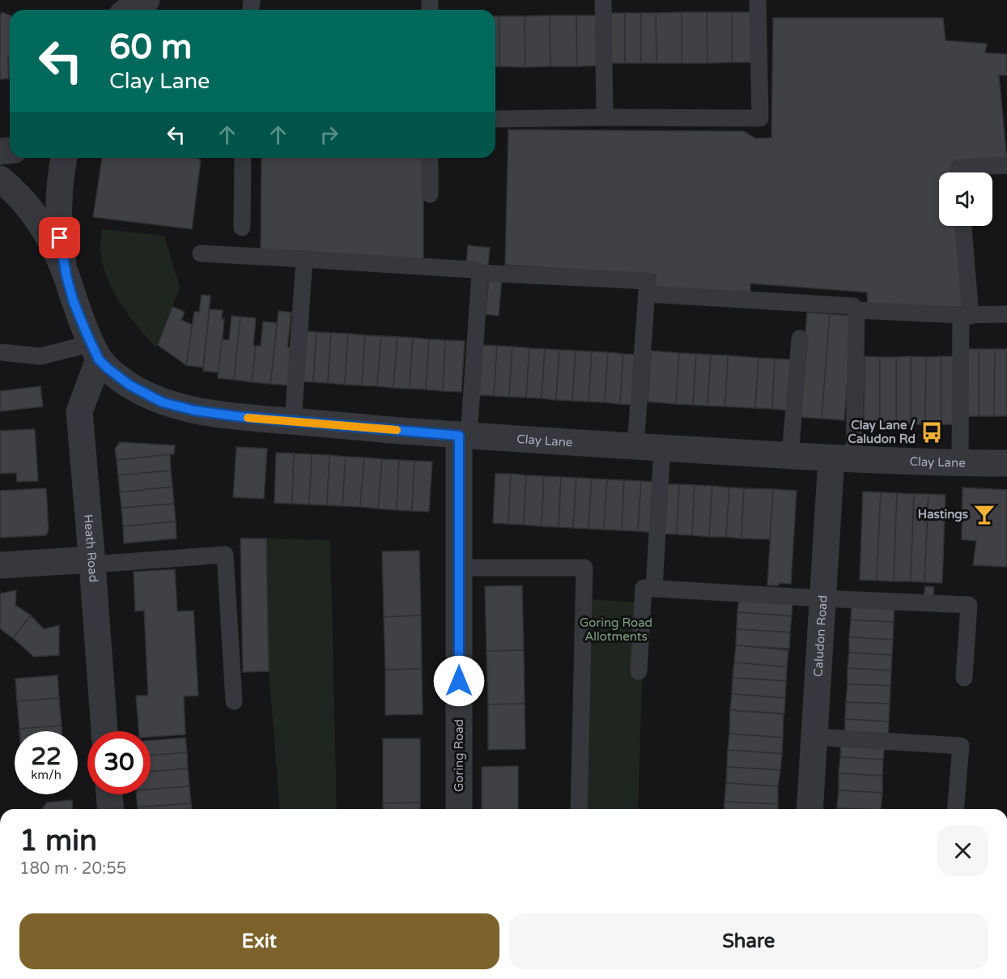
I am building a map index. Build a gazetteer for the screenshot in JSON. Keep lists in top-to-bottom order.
{
  "streets": {
    "street": [
      "Clay Lane",
      "Heath Road",
      "Caludon Road",
      "Goring Road"
    ]
  },
  "crossings": [
    ["Clay Lane", "Heath Road"],
    ["Clay Lane", "Caludon Road"],
    ["Clay Lane", "Goring Road"]
  ],
  "parks": ["Goring Road Allotments"],
  "places": {
    "bus stop": ["Clay Lane / Caludon Rd"],
    "bar": ["Hastings"]
  },
  "page": {
    "turn": ["60 m", "Clay Lane"],
    "speed": "22 km/h",
    "limit": "30",
    "heading": ["1 min", "180 m · 20:55"],
    "buttons": ["Exit", "Share"]
  }
}
